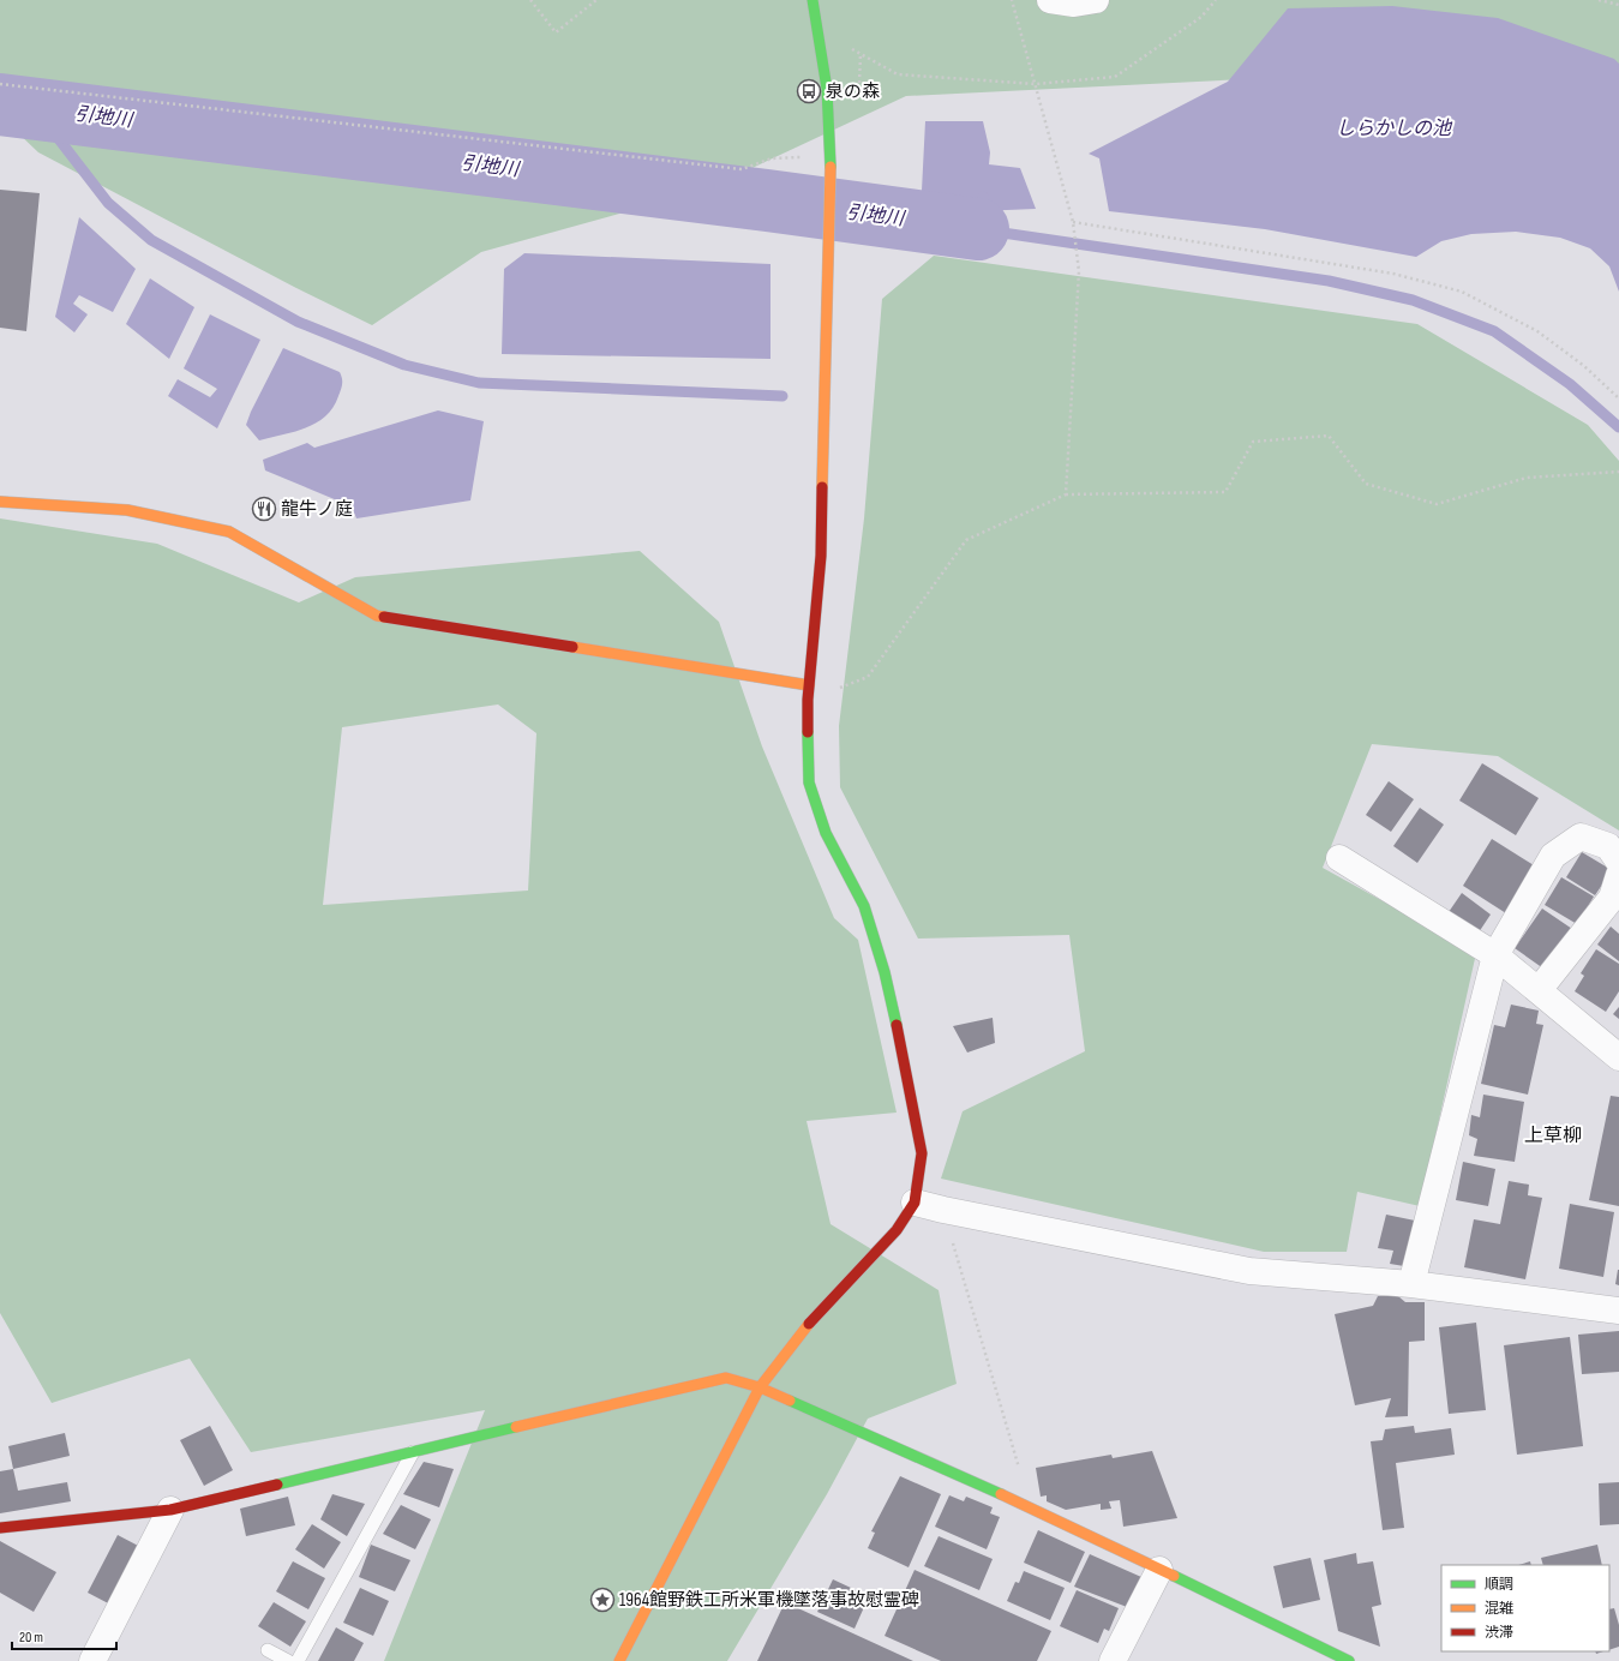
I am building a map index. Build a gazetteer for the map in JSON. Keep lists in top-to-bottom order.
{
  "districts": ["上草柳"],
  "water": ["引地川", "しらかしの池"],
  "places": {
    "bus stop": ["泉の森"],
    "restaurant": ["龍牛ノ庭"],
    "place": ["1964館野鉄工所米軍機墜落事故慰霊碑"]
  },
  "legend": ["順調", "混雑", "渋滞"],
  "scale_bar": "20 m"
}
